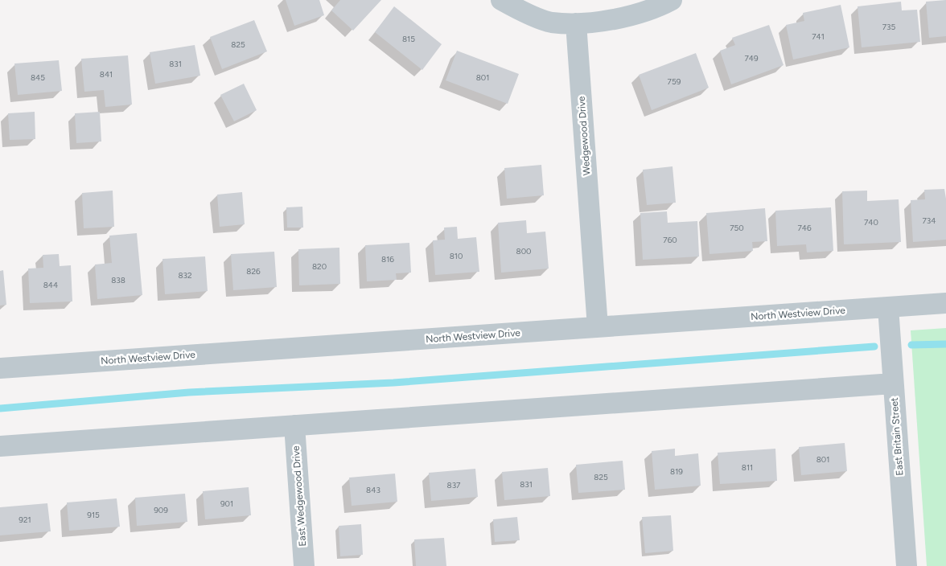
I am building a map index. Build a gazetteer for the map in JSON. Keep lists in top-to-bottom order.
{
  "streets": {
    "street": [
      "Wedgewood Drive",
      "North Westview Drive",
      "East Britain Street",
      "East Wedgewood Drive"
    ]
  },
  "crossings": [
    ["Wedgewood Drive", "North Westview Drive"],
    ["North Westview Drive", "East Britain Street"]
  ],
  "house_numbers": [
    "735",
    "741",
    "815",
    "825",
    "749",
    "831",
    "841",
    "845",
    "801",
    "759",
    "734",
    "740",
    "750",
    "746",
    "760",
    "800",
    "810",
    "816",
    "820",
    "826",
    "832",
    "838",
    "844",
    "801",
    "811",
    "819",
    "825",
    "831",
    "837",
    "843",
    "901",
    "909",
    "915",
    "921"
  ]
}
